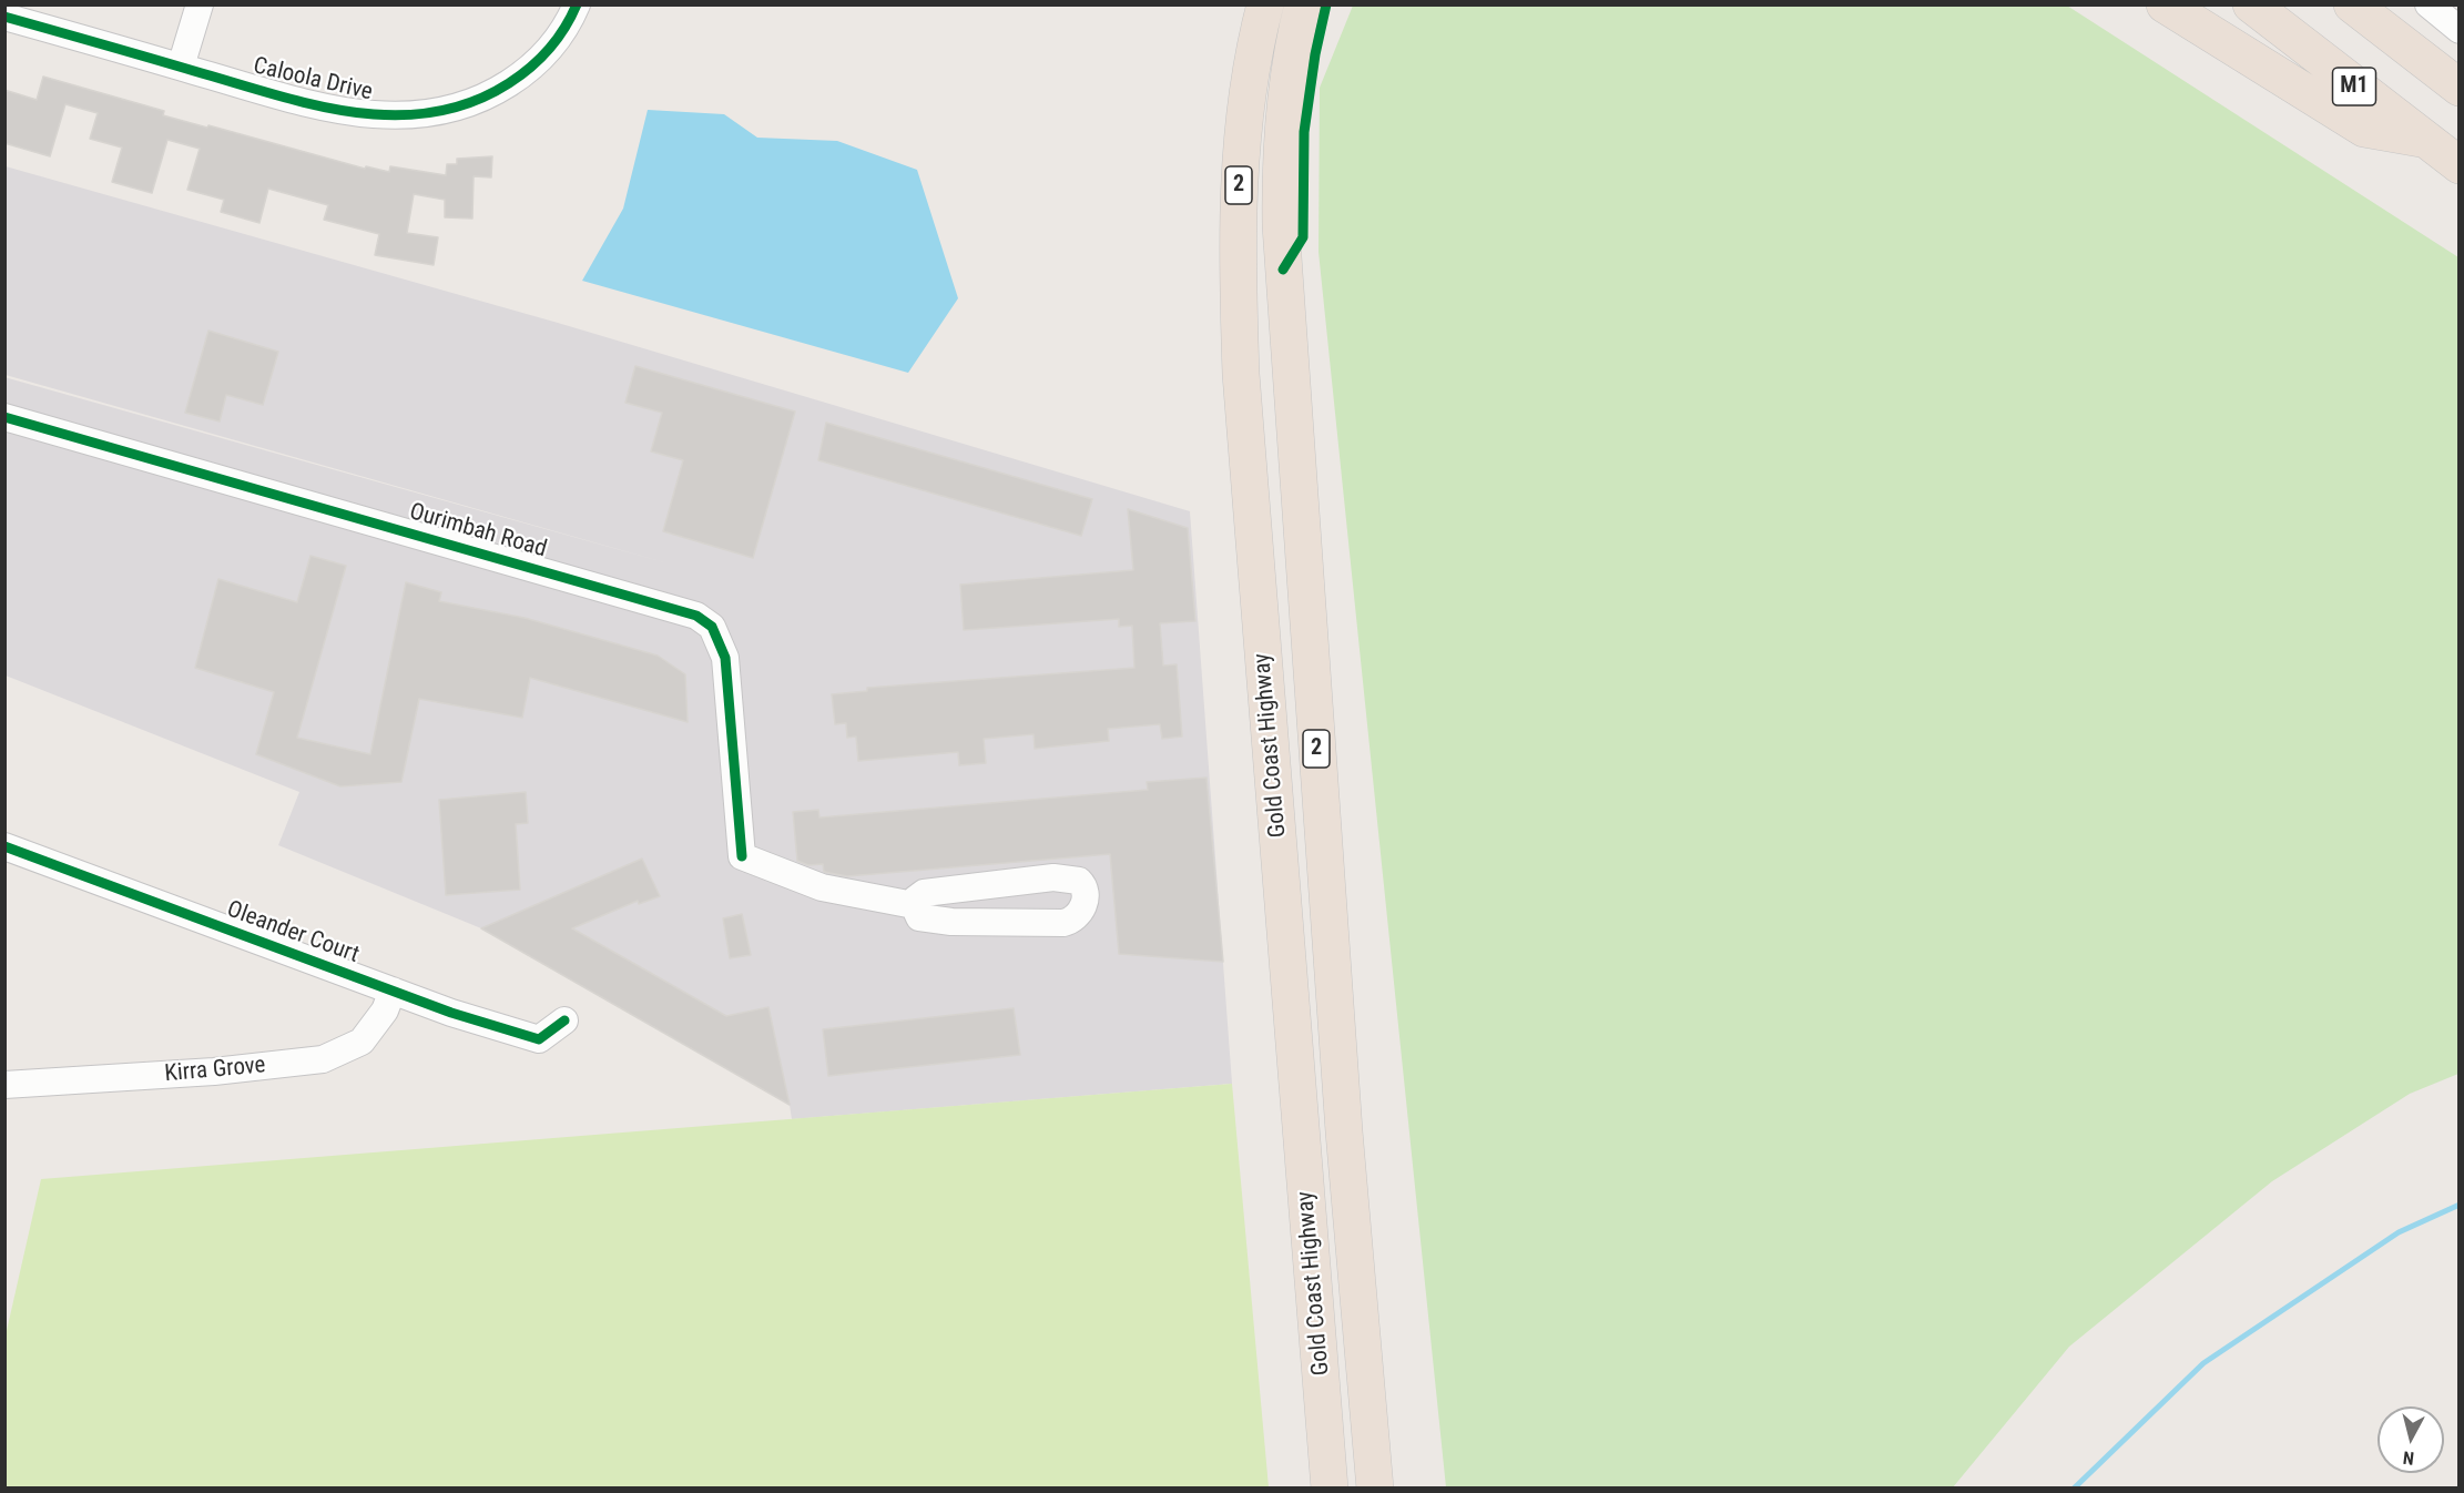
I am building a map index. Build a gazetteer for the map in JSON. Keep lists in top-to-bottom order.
{
  "streets": {
    "highway": ["M1", "2", "Gold Coast Highway"],
    "street": [
      "Caloola Drive",
      "Ourimbah Road",
      "Oleander Court",
      "Kirra Grove"
    ]
  },
  "crossings": [
    ["Oleander Court", "Kirra Grove"]
  ],
  "north": "bottom"
}
